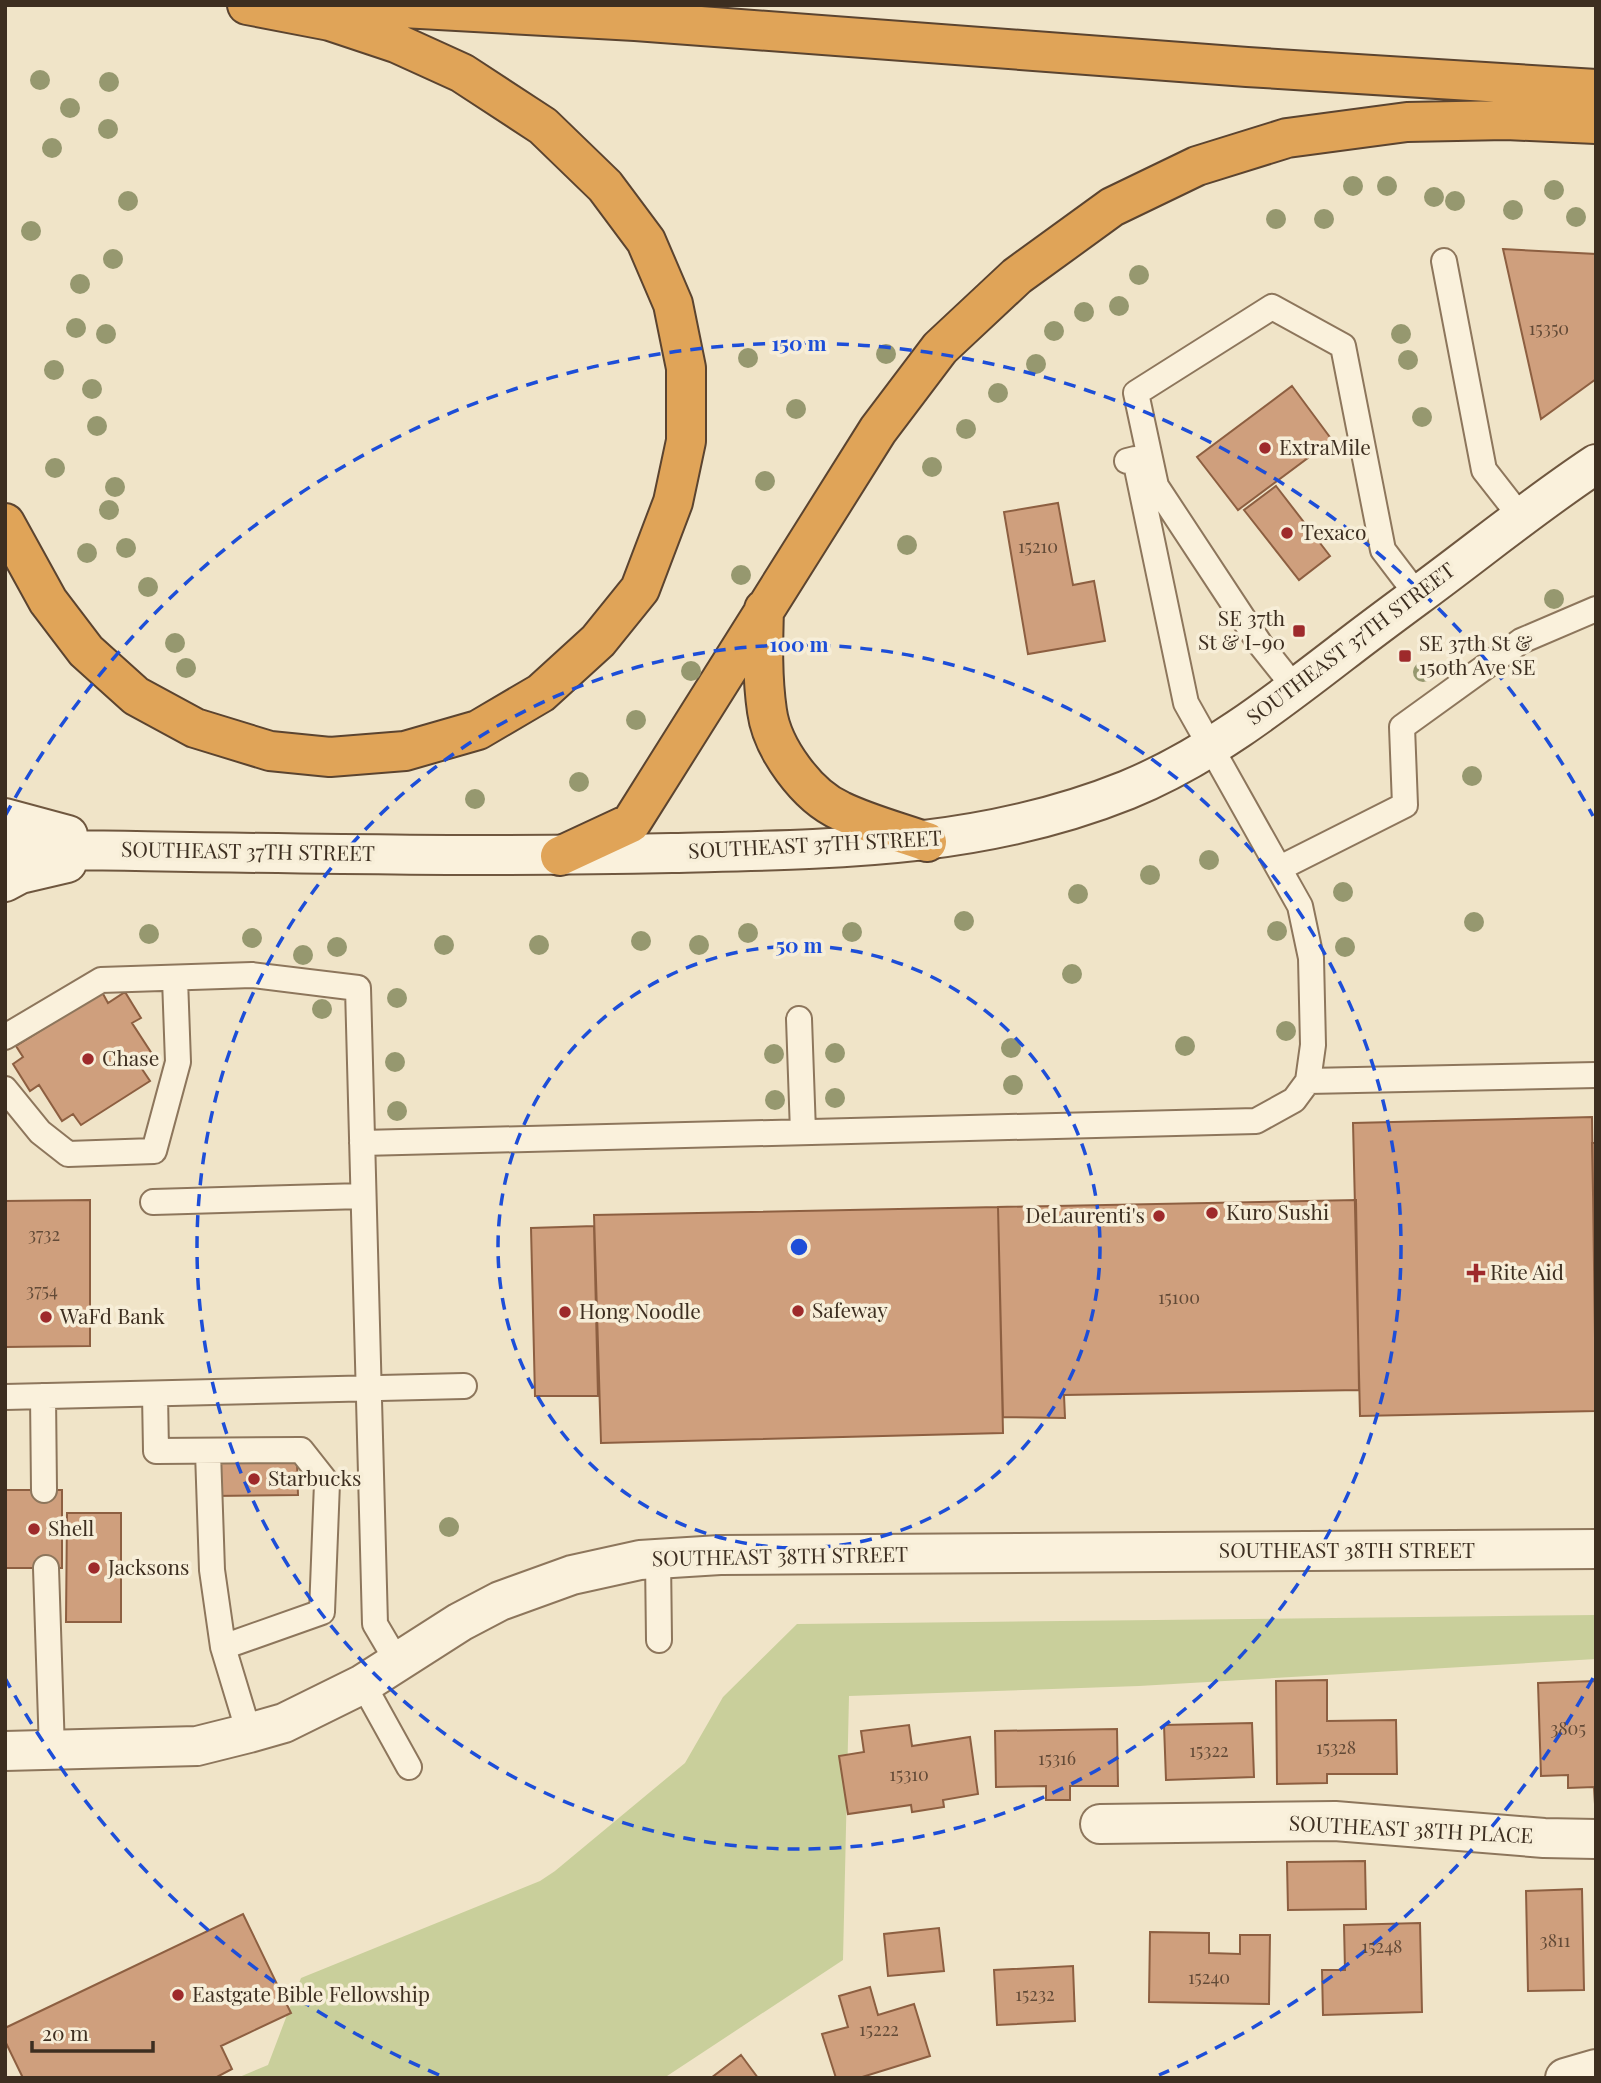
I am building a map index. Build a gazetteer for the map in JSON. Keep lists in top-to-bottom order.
{
  "streets": {
    "street": ["SOUTHEAST 37TH STREET", "SOUTHEAST 38TH STREET", "SOUTHEAST 38TH PLACE"]
  },
  "places": {
    "other": [
      "ExtraMile",
      "Texaco",
      "Chase",
      "Kuro Sushi",
      "DeLaurenti's",
      "Safeway",
      "Hong Noodle",
      "WaFd Bank",
      "Starbucks",
      "Shell",
      "Jacksons",
      "Eastgate Bible Fellowship"
    ],
    "transit": ["SE 37th St & I-90", "SE 37th St & 150th Ave SE"],
    "health": ["Rite Aid"]
  },
  "house_numbers": [
    "15350",
    "15210",
    "3732",
    "3754",
    "15100",
    "3805",
    "15328",
    "15322",
    "15316",
    "15310",
    "3811",
    "15248",
    "15240",
    "15232",
    "15222"
  ],
  "scale_bar": "20 m",
  "rings": ["150 m", "100 m", "50 m"]
}
